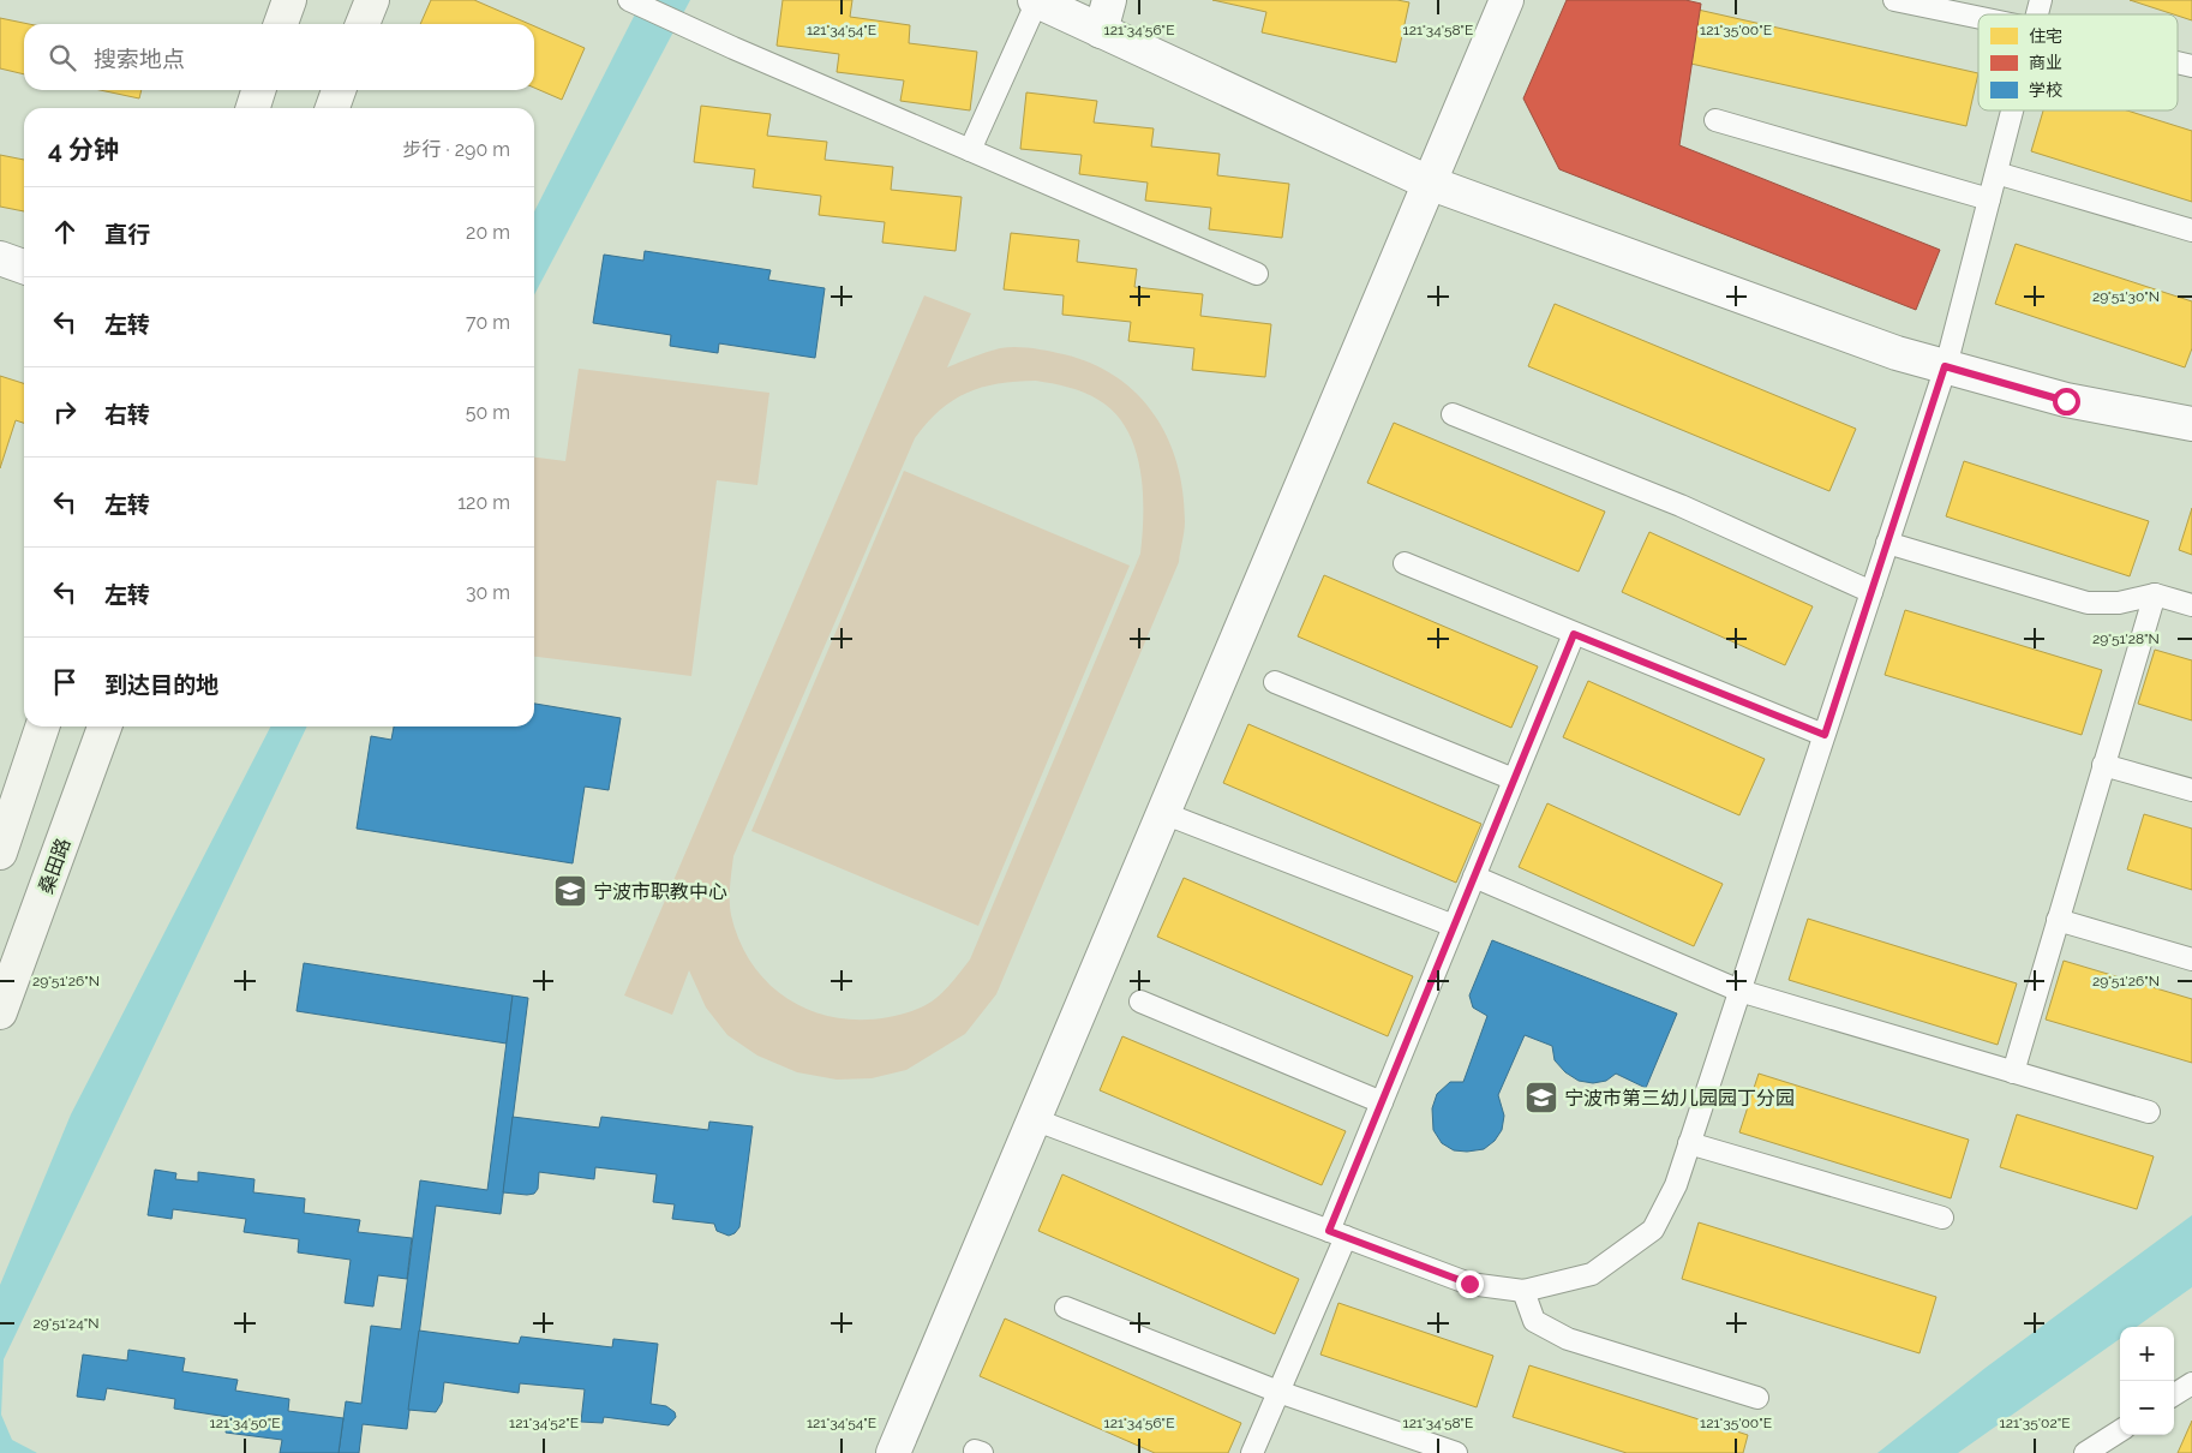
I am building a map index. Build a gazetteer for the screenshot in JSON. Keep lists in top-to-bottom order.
{
  "streets": {
    "main road": ["桑田路"]
  },
  "places": {
    "school or university": ["宁波市职教中心", "宁波市第三幼儿园园丁分园"]
  },
  "legend": ["住宅", "商业", "学校"],
  "page": {
    "search": "搜索地点",
    "heading": ["4 分钟", "步行 · 290 m"],
    "list": [
      ["直行", "20 m"],
      ["左转", "70 m"],
      ["右转", "50 m"],
      ["左转", "120 m"],
      ["左转", "30 m"],
      "到达目的地"
    ],
    "map_buttons": ["+", "−"]
  },
  "coordinates": [
    "121°34'54\"E",
    "121°34'56\"E",
    "121°34'58\"E",
    "121°35'00\"E",
    "29°51'30\"N",
    "29°51'28\"N",
    "29°51'26\"N",
    "29°51'24\"N",
    "121°34'50\"E",
    "121°34'52\"E",
    "121°35'02\"E"
  ]
}
